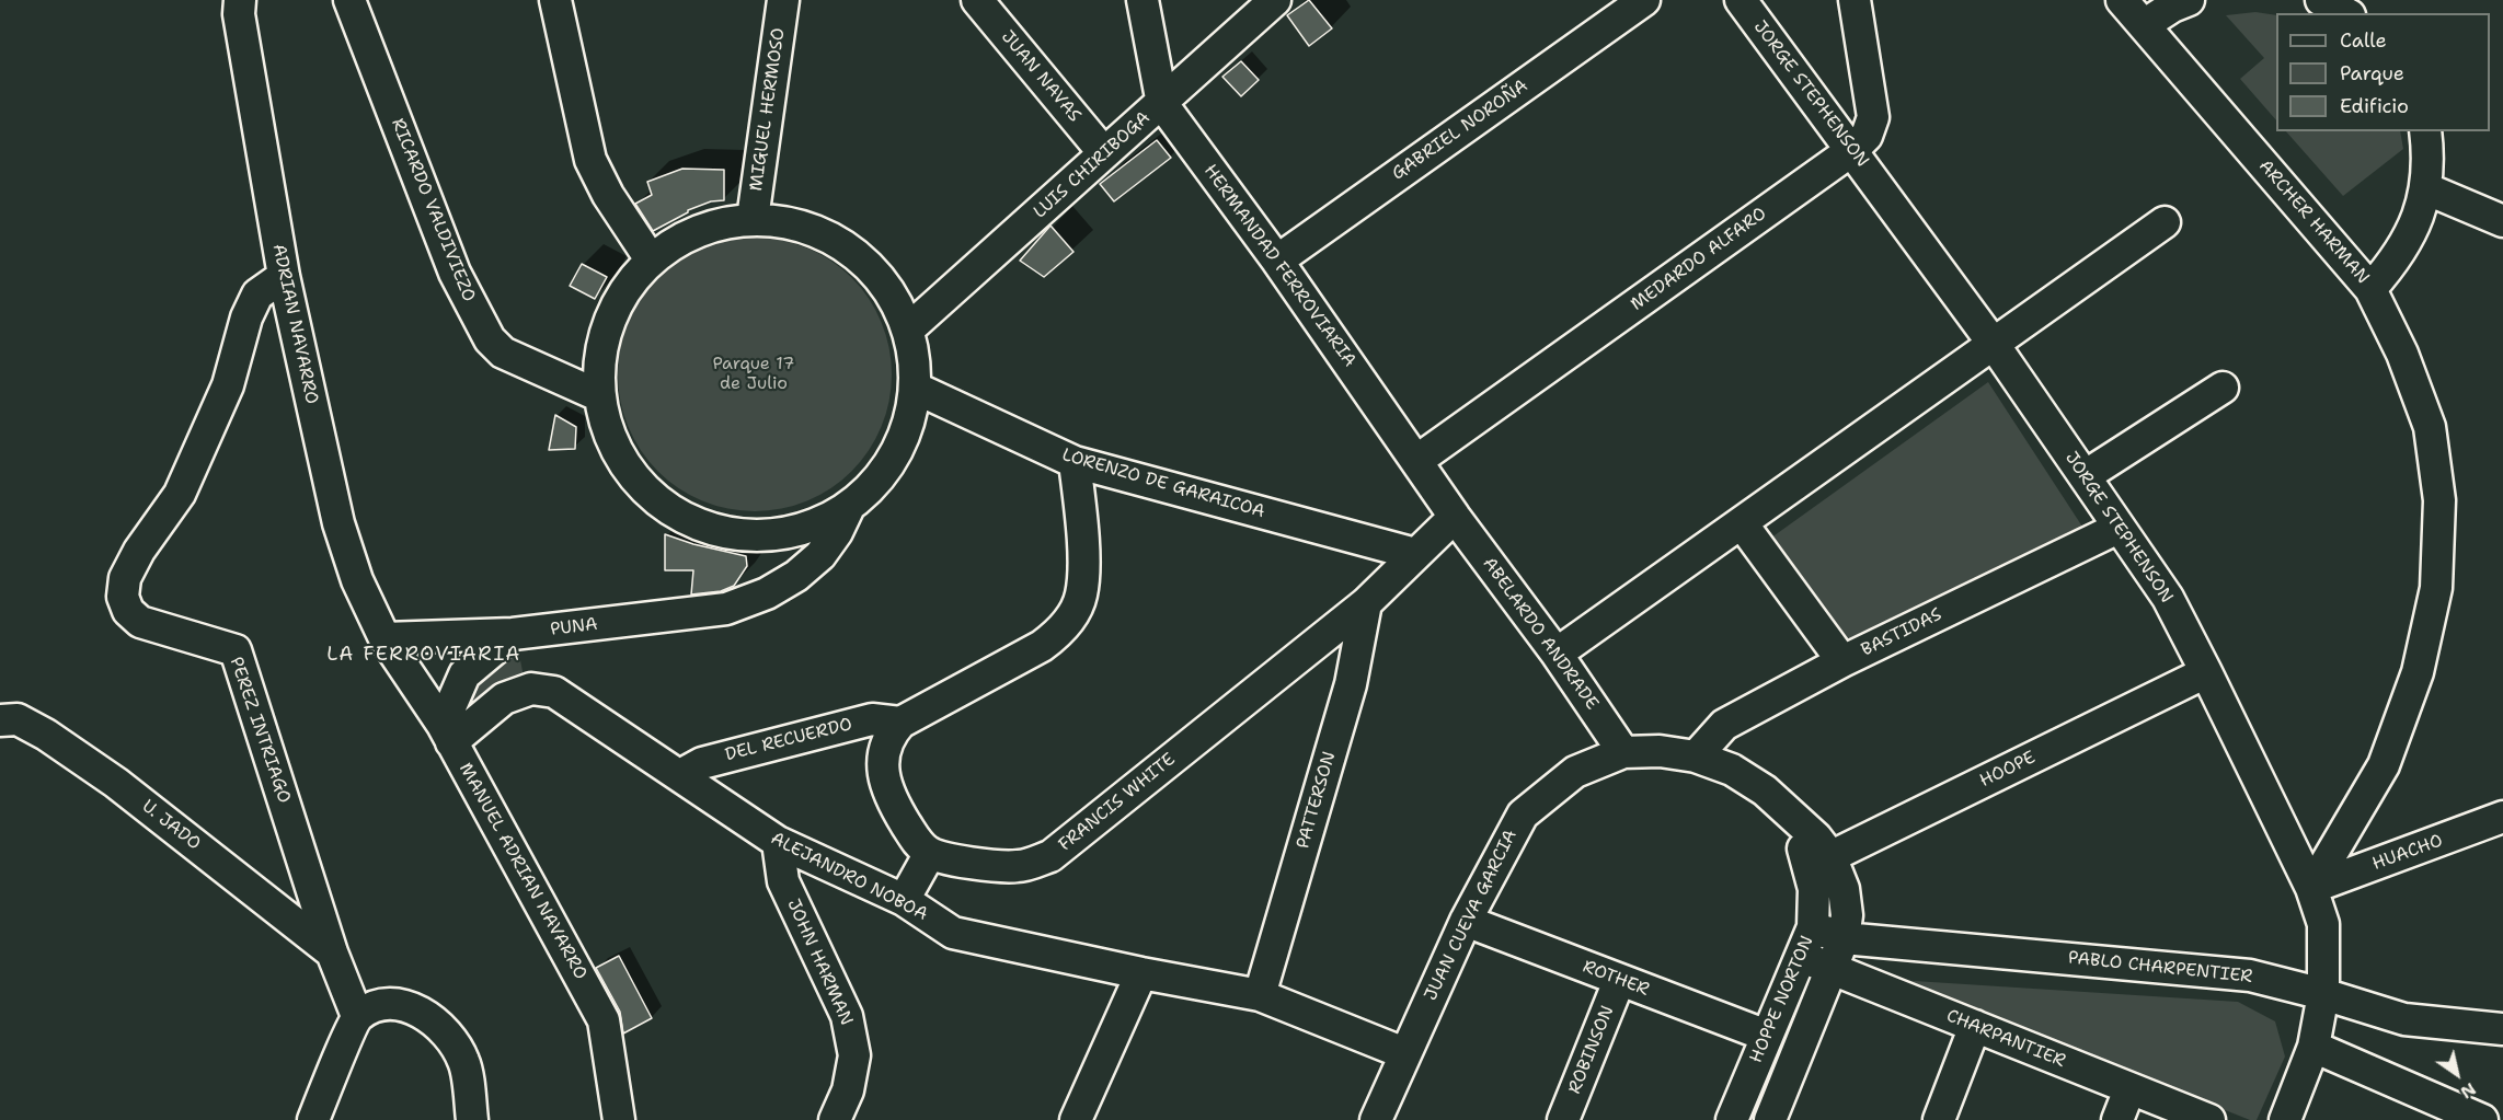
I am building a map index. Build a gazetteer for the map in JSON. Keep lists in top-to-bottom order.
{
  "streets": {
    "street": [
      "JUAN NAVAS",
      "JORGE STEPHENSON",
      "MIGUEL HERMOSO",
      "GABRIEL NOROÑA",
      "LUIS CHIRIBOGA",
      "RICARDO VALDIVIEZO",
      "ARCHER HARMAN",
      "MEDARDO ALFARO",
      "HERMANDAD FERROVIARIA",
      "ADRIAN NAVARRO",
      "LORENZO DE GARAICOA",
      "PUNA",
      "BASTIDAS",
      "ABELARDO ANDRADE",
      "PEREZ INTRIAGO",
      "DEL RECUERDO",
      "HOOPE",
      "PATTERSON",
      "FRANCIS WHITE",
      "U. JADO",
      "HUACHO",
      "MANUEL ADRIAN NAVARRO",
      "ALEJANDRO NOBOA",
      "JUAN CUEVA GARCIA",
      "JOHN HARMAN",
      "PABLO CHARPENTIER",
      "ROTHER",
      "HOPPE NORTON",
      "CHARPANTIER",
      "ROBINSON"
    ]
  },
  "crossings": [
    ["JUAN NAVAS", "LUIS CHIRIBOGA"],
    ["JORGE STEPHENSON", "ARCHER HARMAN"],
    ["JORGE STEPHENSON", "MEDARDO ALFARO"],
    ["JORGE STEPHENSON", "BASTIDAS"],
    ["JORGE STEPHENSON", "HOOPE"],
    ["JORGE STEPHENSON", "HUACHO"],
    ["JORGE STEPHENSON", "PABLO CHARPENTIER"],
    ["GABRIEL NOROÑA", "HERMANDAD FERROVIARIA"],
    ["LUIS CHIRIBOGA", "HERMANDAD FERROVIARIA"],
    ["ARCHER HARMAN", "HUACHO"],
    ["MEDARDO ALFARO", "HERMANDAD FERROVIARIA"],
    ["HERMANDAD FERROVIARIA", "ABELARDO ANDRADE"],
    ["HERMANDAD FERROVIARIA", "FRANCIS WHITE"],
    ["ADRIAN NAVARRO", "PUNA"],
    ["ADRIAN NAVARRO", "PEREZ INTRIAGO"],
    ["ADRIAN NAVARRO", "MANUEL ADRIAN NAVARRO"],
    ["LORENZO DE GARAICOA", "FRANCIS WHITE"],
    ["PUNA", "MANUEL ADRIAN NAVARRO"],
    ["BASTIDAS", "JUAN CUEVA GARCIA"],
    ["ABELARDO ANDRADE", "FRANCIS WHITE"],
    ["ABELARDO ANDRADE", "JUAN CUEVA GARCIA"],
    ["PEREZ INTRIAGO", "U. JADO"],
    ["DEL RECUERDO", "ALEJANDRO NOBOA"],
    ["HOOPE", "HOPPE NORTON"],
    ["PATTERSON", "FRANCIS WHITE"],
    ["PATTERSON", "ALEJANDRO NOBOA"],
    ["MANUEL ADRIAN NAVARRO", "ALEJANDRO NOBOA"],
    ["ALEJANDRO NOBOA", "JUAN CUEVA GARCIA"],
    ["ALEJANDRO NOBOA", "JOHN HARMAN"],
    ["JUAN CUEVA GARCIA", "ROTHER"],
    ["JUAN CUEVA GARCIA", "HOPPE NORTON"],
    ["PABLO CHARPENTIER", "HOPPE NORTON"],
    ["ROTHER", "HOPPE NORTON"],
    ["ROTHER", "ROBINSON"],
    ["HOPPE NORTON", "CHARPANTIER"]
  ],
  "districts": ["LA FERROVIARIA"],
  "parks": ["Parque 17 de Julio"],
  "legend": ["Calle", "Parque", "Edificio"],
  "north": "bottom right"
}
